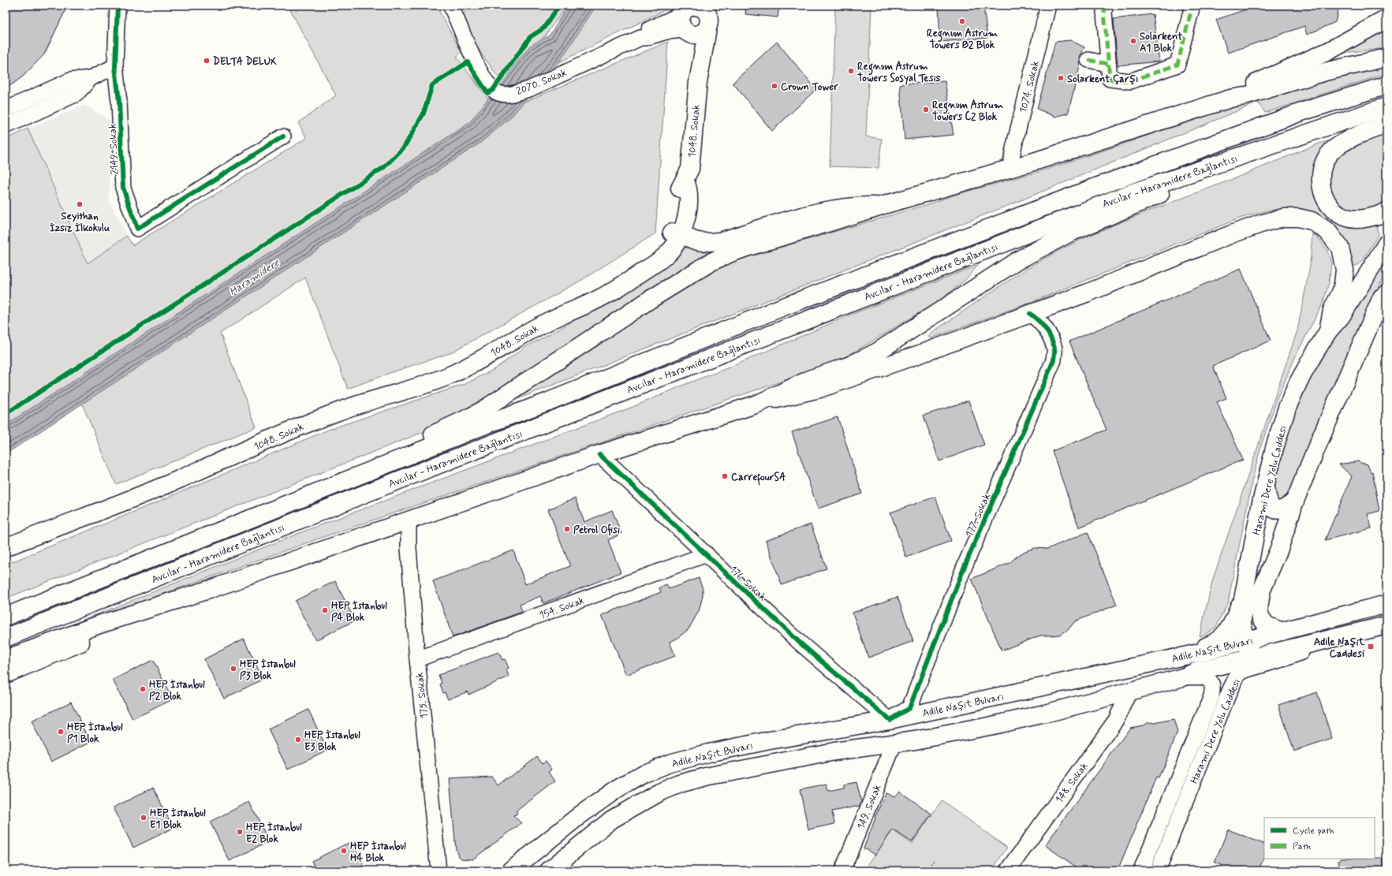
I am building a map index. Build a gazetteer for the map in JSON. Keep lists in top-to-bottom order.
{
  "streets": {
    "main road": [
      "1048. Sokak",
      "Avcılar - Haramidere Bağlantısı",
      "Harami Dere Yolu Caddesi",
      "Adile Naşit Bulvarı"
    ],
    "street": [
      "2070. Sokak",
      "1074. Sokak",
      "2149. Sokak",
      "177. Sokak",
      "176. Sokak",
      "154. Sokak",
      "175. Sokak",
      "148. Sokak",
      "149. Sokak"
    ]
  },
  "crossings": [
    ["Harami Dere Yolu Caddesi", "Adile Naşit Bulvarı"],
    ["177. Sokak", "176. Sokak"],
    ["177. Sokak", "Adile Naşit Bulvarı"],
    ["176. Sokak", "154. Sokak"],
    ["176. Sokak", "Adile Naşit Bulvarı"],
    ["154. Sokak", "175. Sokak"],
    ["Adile Naşit Bulvarı", "148. Sokak"],
    ["Adile Naşit Bulvarı", "149. Sokak"]
  ],
  "water": ["Haramidere"],
  "places": {
    "other": [
      "Regnum Astrum Towers B2 Blok",
      "Solarkent A1 Blok",
      "DELTA DELUX",
      "Regnum Astrum Towers Sosyal Tesis",
      "Solarkent Çarşı",
      "Crown Tower",
      "Regnum Astrum Towers C2 Blok",
      "Seyithan İzsiz İlkokulu",
      "CarrefourSA",
      "Petrol Ofisi",
      "HEP İstanbul P4 Blok",
      "HEP İstanbul P3 Blok",
      "HEP İstanbul P2 Blok",
      "HEP İstanbul P1 Blok",
      "HEP İstanbul E3 Blok",
      "HEP İstanbul E1 Blok",
      "HEP İstanbul E2 Blok",
      "HEP İstanbul H4 Blok"
    ],
    "transit": ["Adile Naşit Caddesi"]
  },
  "legend": ["Cycle path", "Path"]
}
